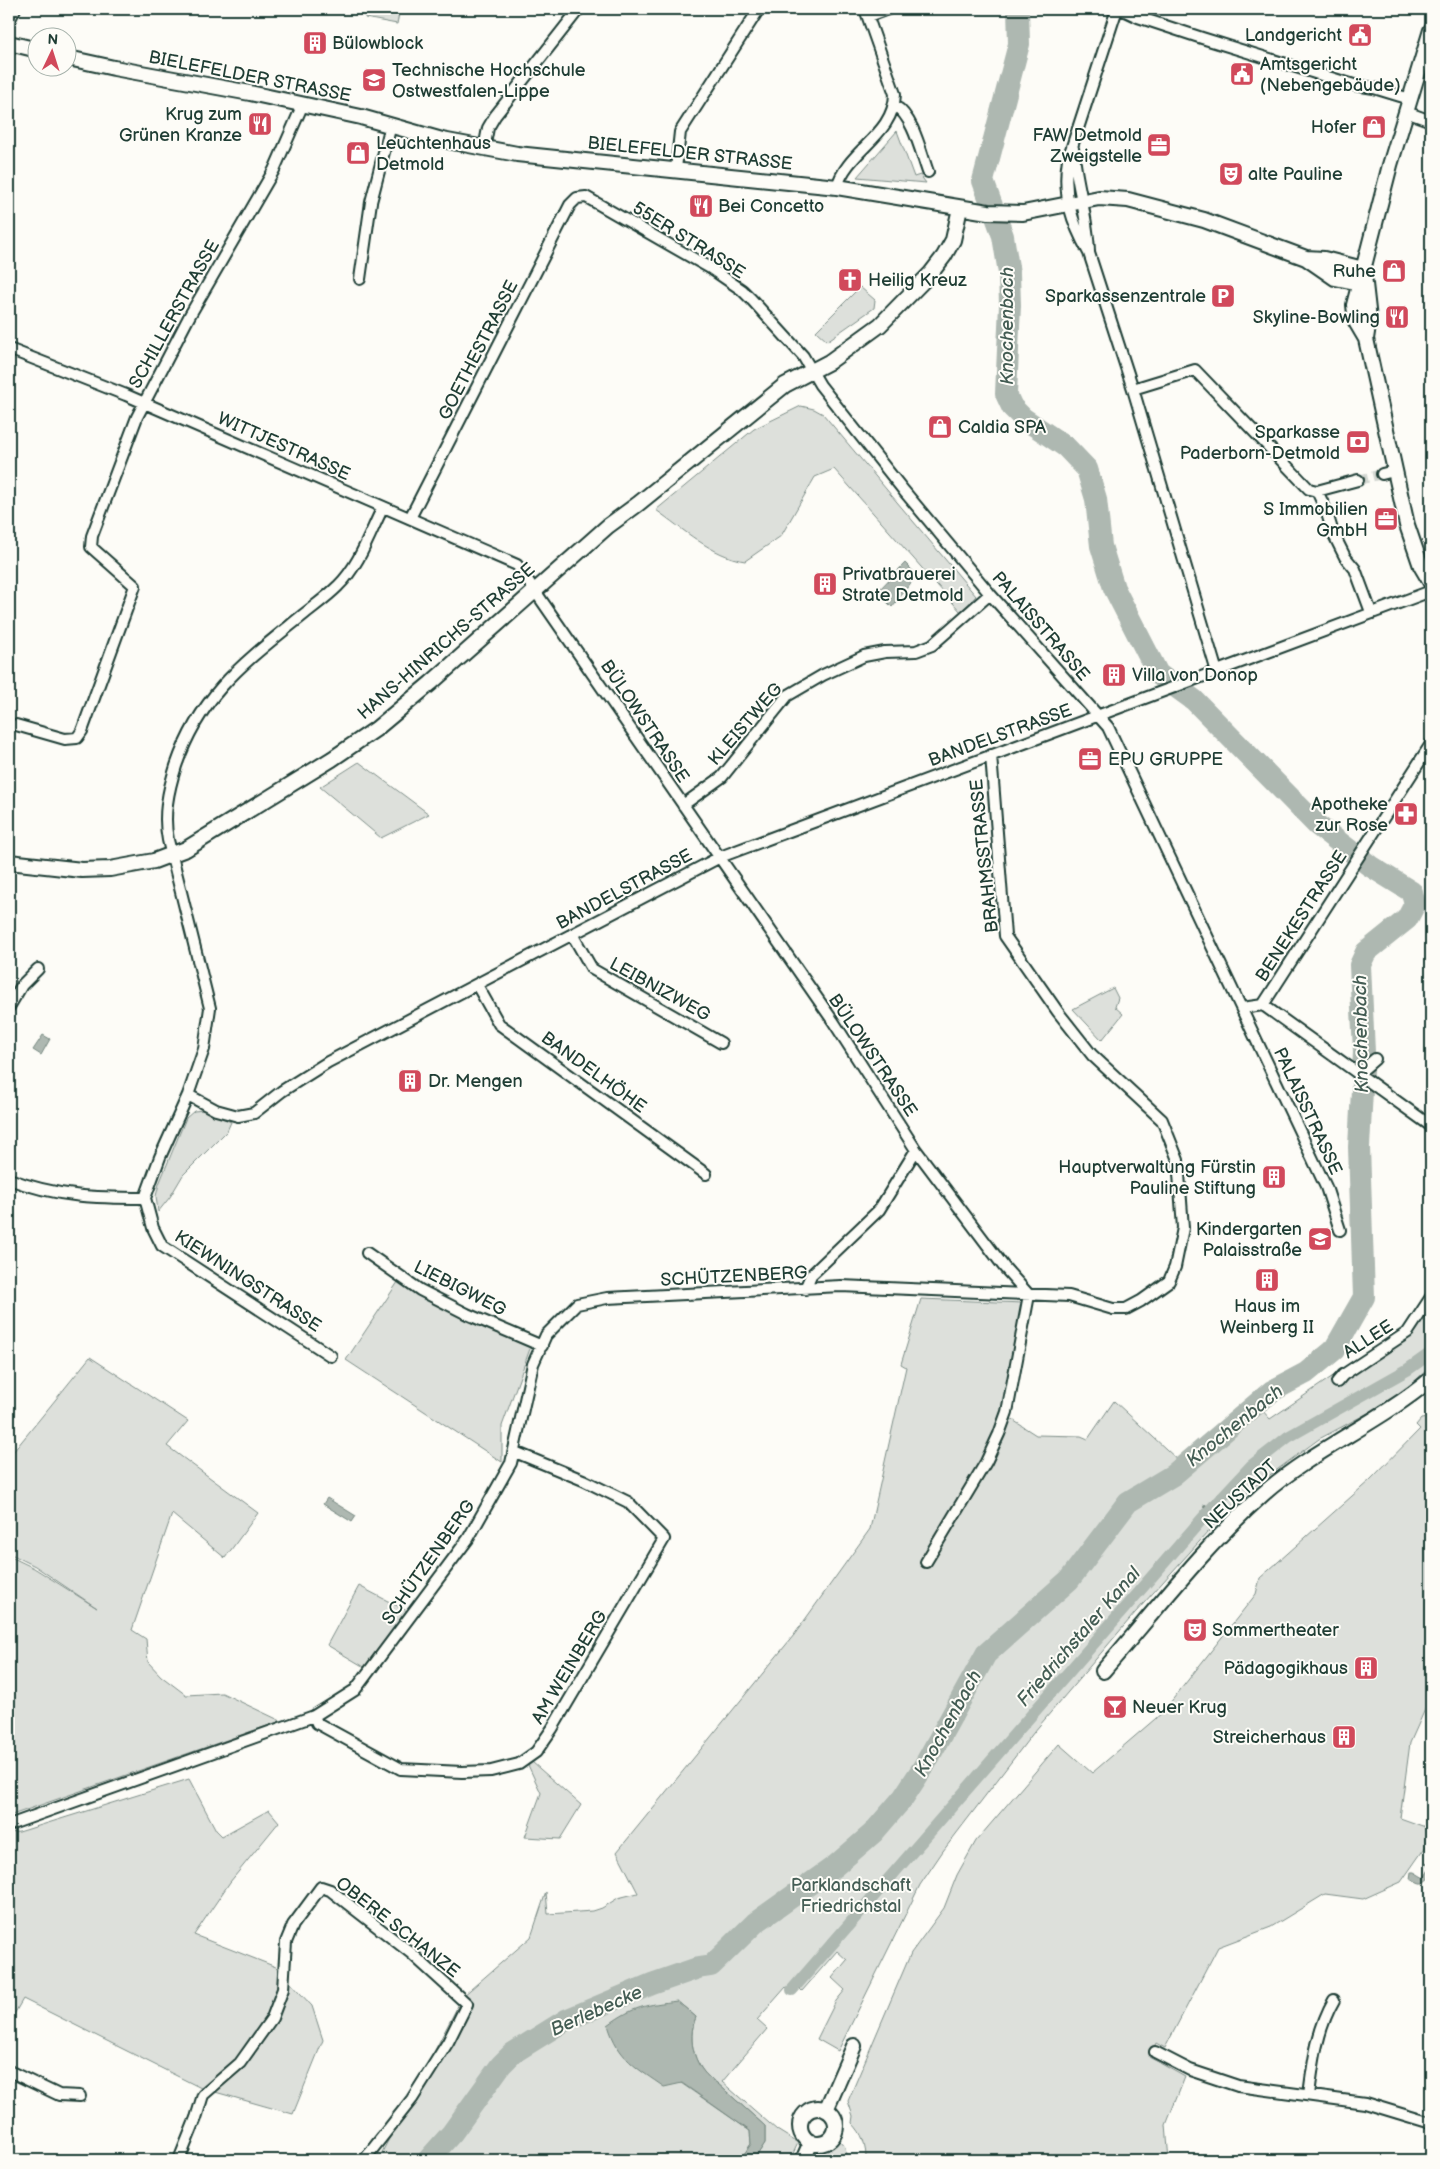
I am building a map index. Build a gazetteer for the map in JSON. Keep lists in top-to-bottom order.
{
  "streets": {
    "main road": ["BIELEFELDER STRASSE", "HANS-HINRICHS-STRASSE", "NEUSTADT"],
    "street": [
      "55ER STRASSE",
      "SCHILLERSTRASSE",
      "GOETHESTRASSE",
      "WITTJESTRASSE",
      "PALAISSTRASSE",
      "BÜLOWSTRASSE",
      "KLEISTWEG",
      "BANDELSTRASSE",
      "BRAHMSSTRASSE",
      "BENEKESTRASSE",
      "LEIBNIZWEG",
      "BANDELHÖHE",
      "SCHÜTZENBERG",
      "KIEWNINGSTRASSE",
      "LIEBIGWEG",
      "ALLEE",
      "AM WEINBERG",
      "OBERE SCHANZE"
    ]
  },
  "crossings": [
    ["BIELEFELDER STRASSE", "SCHILLERSTRASSE"],
    ["BIELEFELDER STRASSE", "HANS-HINRICHS-STRASSE"],
    ["55ER STRASSE", "GOETHESTRASSE"],
    ["55ER STRASSE", "PALAISSTRASSE"],
    ["55ER STRASSE", "HANS-HINRICHS-STRASSE"],
    ["SCHILLERSTRASSE", "WITTJESTRASSE"],
    ["GOETHESTRASSE", "WITTJESTRASSE"],
    ["WITTJESTRASSE", "HANS-HINRICHS-STRASSE"],
    ["WITTJESTRASSE", "BÜLOWSTRASSE"],
    ["PALAISSTRASSE", "HANS-HINRICHS-STRASSE"],
    ["PALAISSTRASSE", "KLEISTWEG"],
    ["PALAISSTRASSE", "BANDELSTRASSE"],
    ["PALAISSTRASSE", "BENEKESTRASSE"],
    ["HANS-HINRICHS-STRASSE", "BÜLOWSTRASSE"],
    ["BÜLOWSTRASSE", "KLEISTWEG"],
    ["BÜLOWSTRASSE", "BANDELSTRASSE"],
    ["BÜLOWSTRASSE", "BRAHMSSTRASSE"],
    ["BÜLOWSTRASSE", "SCHÜTZENBERG"],
    ["BANDELSTRASSE", "BRAHMSSTRASSE"],
    ["BANDELSTRASSE", "LEIBNIZWEG"],
    ["BANDELSTRASSE", "BANDELHÖHE"],
    ["BRAHMSSTRASSE", "SCHÜTZENBERG"],
    ["SCHÜTZENBERG", "LIEBIGWEG"],
    ["SCHÜTZENBERG", "AM WEINBERG"]
  ],
  "water": ["Knochenbach", "Friedrichstaler Kanal", "Berlebecke"],
  "parks": ["Parklandschaft Friedrichstal"],
  "places": {
    "public building": ["Landgericht", "Amtsgericht (Nebengebäude)"],
    "building": [
      "Bülowblock",
      "Privatbrauerei Strate Detmold",
      "Villa von Donop",
      "Dr. Mengen",
      "Hauptverwaltung Fürstin Pauline Stiftung",
      "Haus im Weinberg II",
      "Pädagogikhaus",
      "Streicherhaus"
    ],
    "school or university": ["Technische Hochschule Ostwestfalen-Lippe", "Kindergarten Palaisstraße"],
    "restaurant": ["Krug zum Grünen Kranze", "Bei Concetto", "Skyline-Bowling"],
    "shop": [
      "Hofer",
      "Leuchtenhaus Detmold",
      "Ruhe",
      "Caldia SPA"
    ],
    "office": ["FAW Detmold Zweigstelle", "S Immobilien GmbH", "EPU GRUPPE"],
    "theatre": ["alte Pauline", "Sommertheater"],
    "church": ["Heilig Kreuz"],
    "parking": ["Sparkassenzentrale"],
    "bank": ["Sparkasse Paderborn-Detmold"],
    "pharmacy": ["Apotheke zur Rose"],
    "bar": ["Neuer Krug"]
  },
  "north": "top"
}
